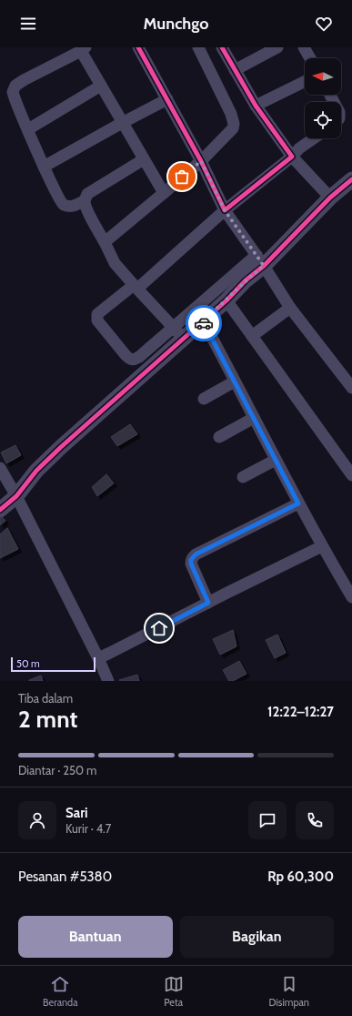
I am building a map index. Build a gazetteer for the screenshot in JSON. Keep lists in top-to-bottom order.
{
  "scale_bar": "50 m",
  "north": "left",
  "page": {
    "header": "Munchgo",
    "scale": "50 m",
    "heading": ["2 mnt", "Tiba dalam", "12:22–12:27"],
    "panel": [
      "Sari",
      "Kurir · 4.7",
      "Pesanan #5380",
      "Rp 60,300"
    ],
    "bar": "Diantar · 250 m",
    "buttons": ["Bantuan", "Bagikan"],
    "tabs": ["Beranda", "Peta", "Disimpan"]
  }
}
